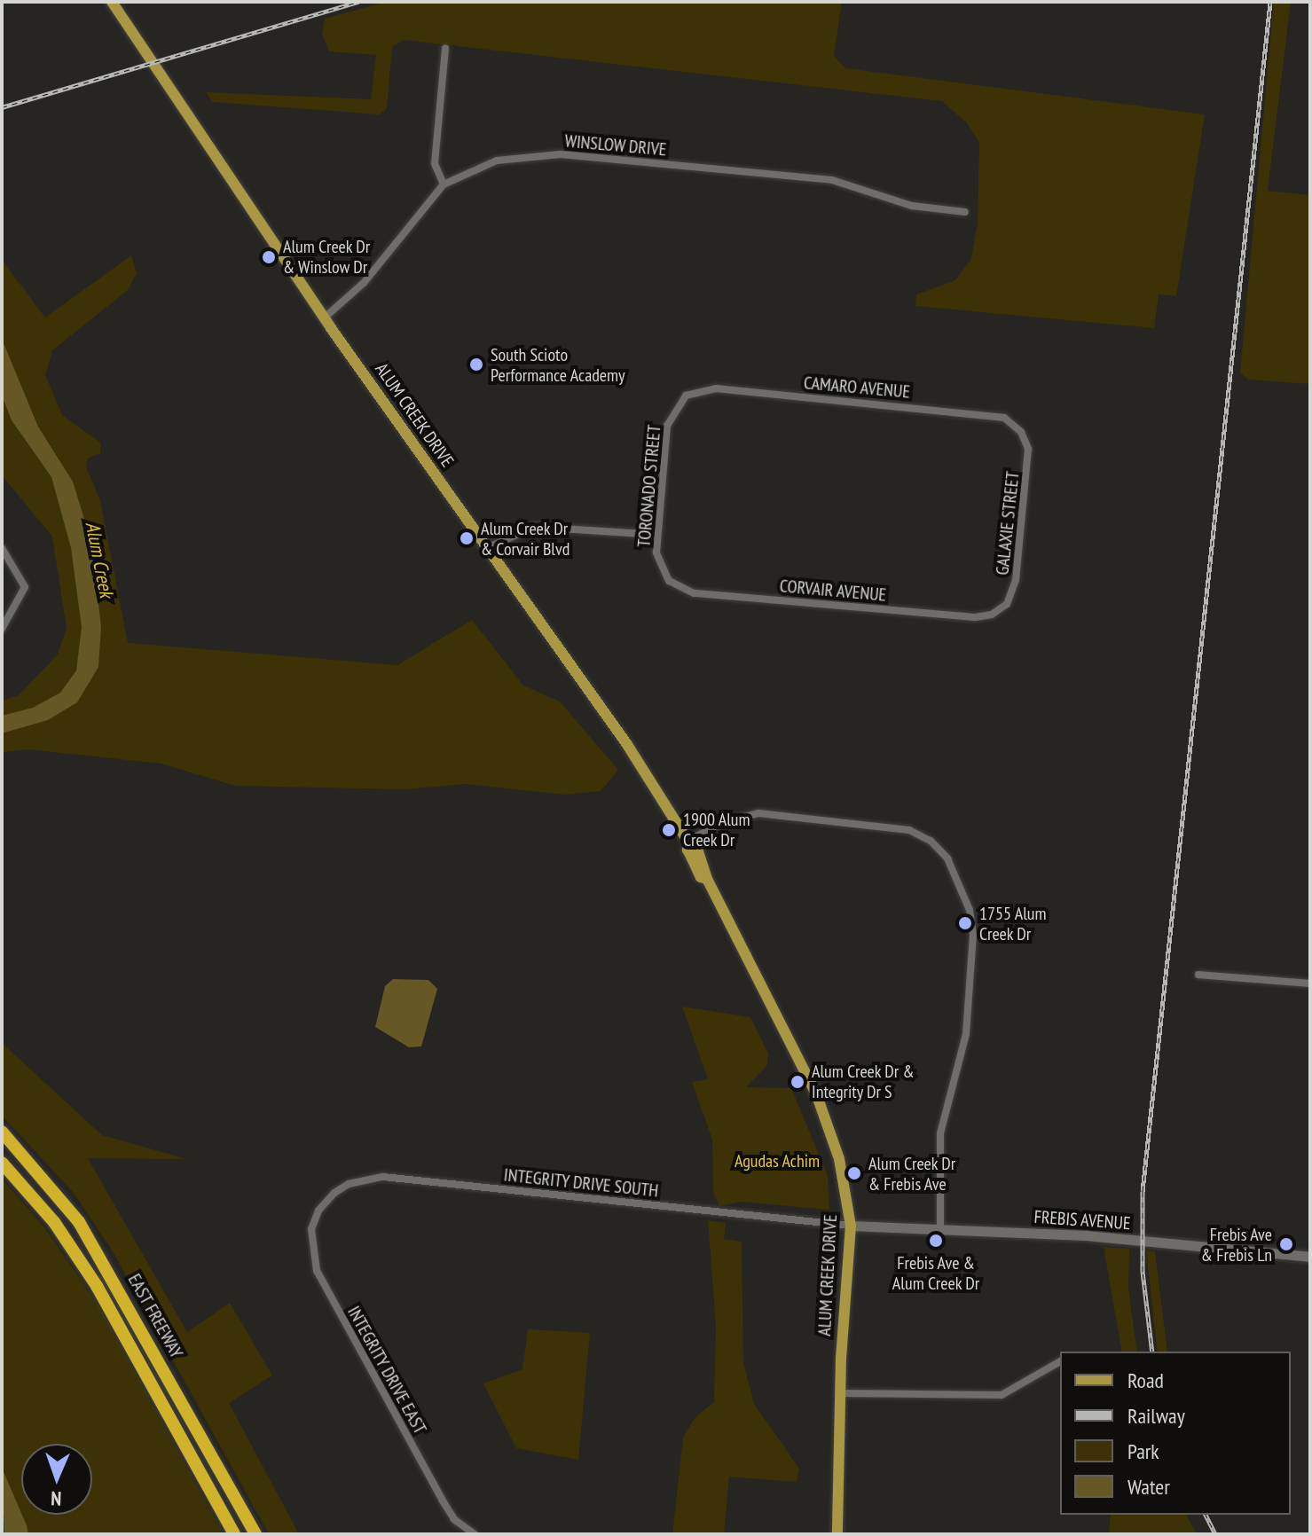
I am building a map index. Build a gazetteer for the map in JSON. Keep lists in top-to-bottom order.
{
  "streets": {
    "highway": ["EAST FREEWAY"],
    "main road": ["ALUM CREEK DRIVE", "FREBIS AVENUE"],
    "street": [
      "WINSLOW DRIVE",
      "CAMARO AVENUE",
      "TORONADO STREET",
      "GALAXIE STREET",
      "CORVAIR AVENUE",
      "INTEGRITY DRIVE SOUTH",
      "INTEGRITY DRIVE EAST"
    ]
  },
  "crossings": [
    ["WINSLOW DRIVE", "ALUM CREEK DRIVE"],
    ["CAMARO AVENUE", "TORONADO STREET"],
    ["CAMARO AVENUE", "GALAXIE STREET"],
    ["ALUM CREEK DRIVE", "INTEGRITY DRIVE SOUTH"],
    ["ALUM CREEK DRIVE", "FREBIS AVENUE"],
    ["TORONADO STREET", "CORVAIR AVENUE"],
    ["GALAXIE STREET", "CORVAIR AVENUE"],
    ["INTEGRITY DRIVE SOUTH", "FREBIS AVENUE"],
    ["INTEGRITY DRIVE SOUTH", "INTEGRITY DRIVE EAST"]
  ],
  "water": ["Alum Creek"],
  "parks": ["Agudas Achim"],
  "places": [
    "Alum Creek Dr & Winslow Dr",
    "South Scioto Performance Academy",
    "Alum Creek Dr & Corvair Blvd",
    "1900 Alum Creek Dr",
    "1755 Alum Creek Dr",
    "Alum Creek Dr & Integrity Dr S",
    "Alum Creek Dr & Frebis Ave",
    "Frebis Ave & Alum Creek Dr",
    "Frebis Ave & Frebis Ln"
  ],
  "legend": [
    "Road",
    "Railway",
    "Park",
    "Water"
  ],
  "north": "bottom"
}
